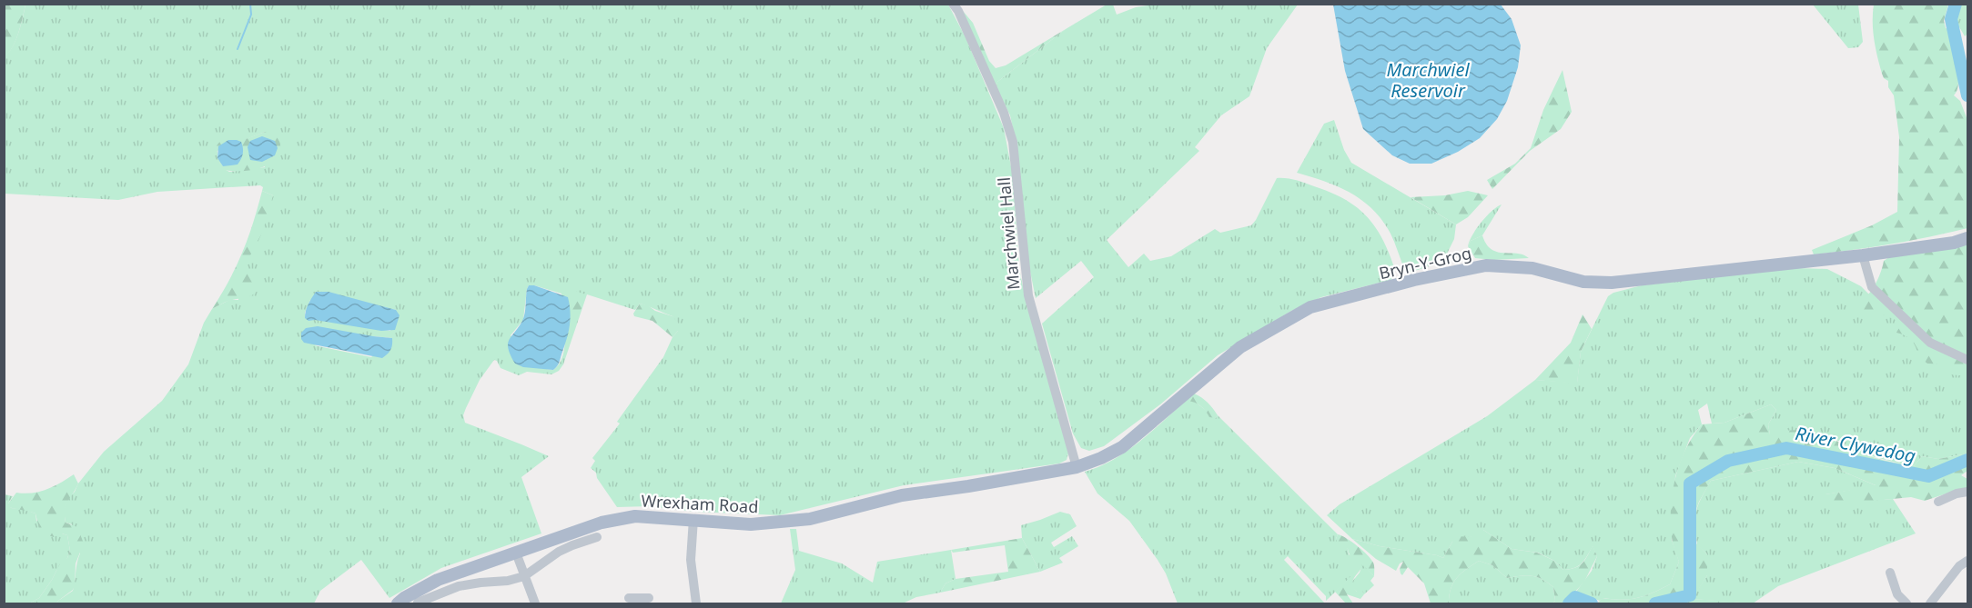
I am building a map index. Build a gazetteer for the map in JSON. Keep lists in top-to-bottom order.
{
  "streets": {
    "main road": ["Bryn-Y-Grog", "Wrexham Road"],
    "street": ["Marchwiel Hall"]
  },
  "crossings": [
    ["Marchwiel Hall", "Bryn-Y-Grog"],
    ["Marchwiel Hall", "Wrexham Road"],
    ["Bryn-Y-Grog", "Wrexham Road"]
  ],
  "water": ["Marchwiel Reservoir", "River Clywedog"]
}
